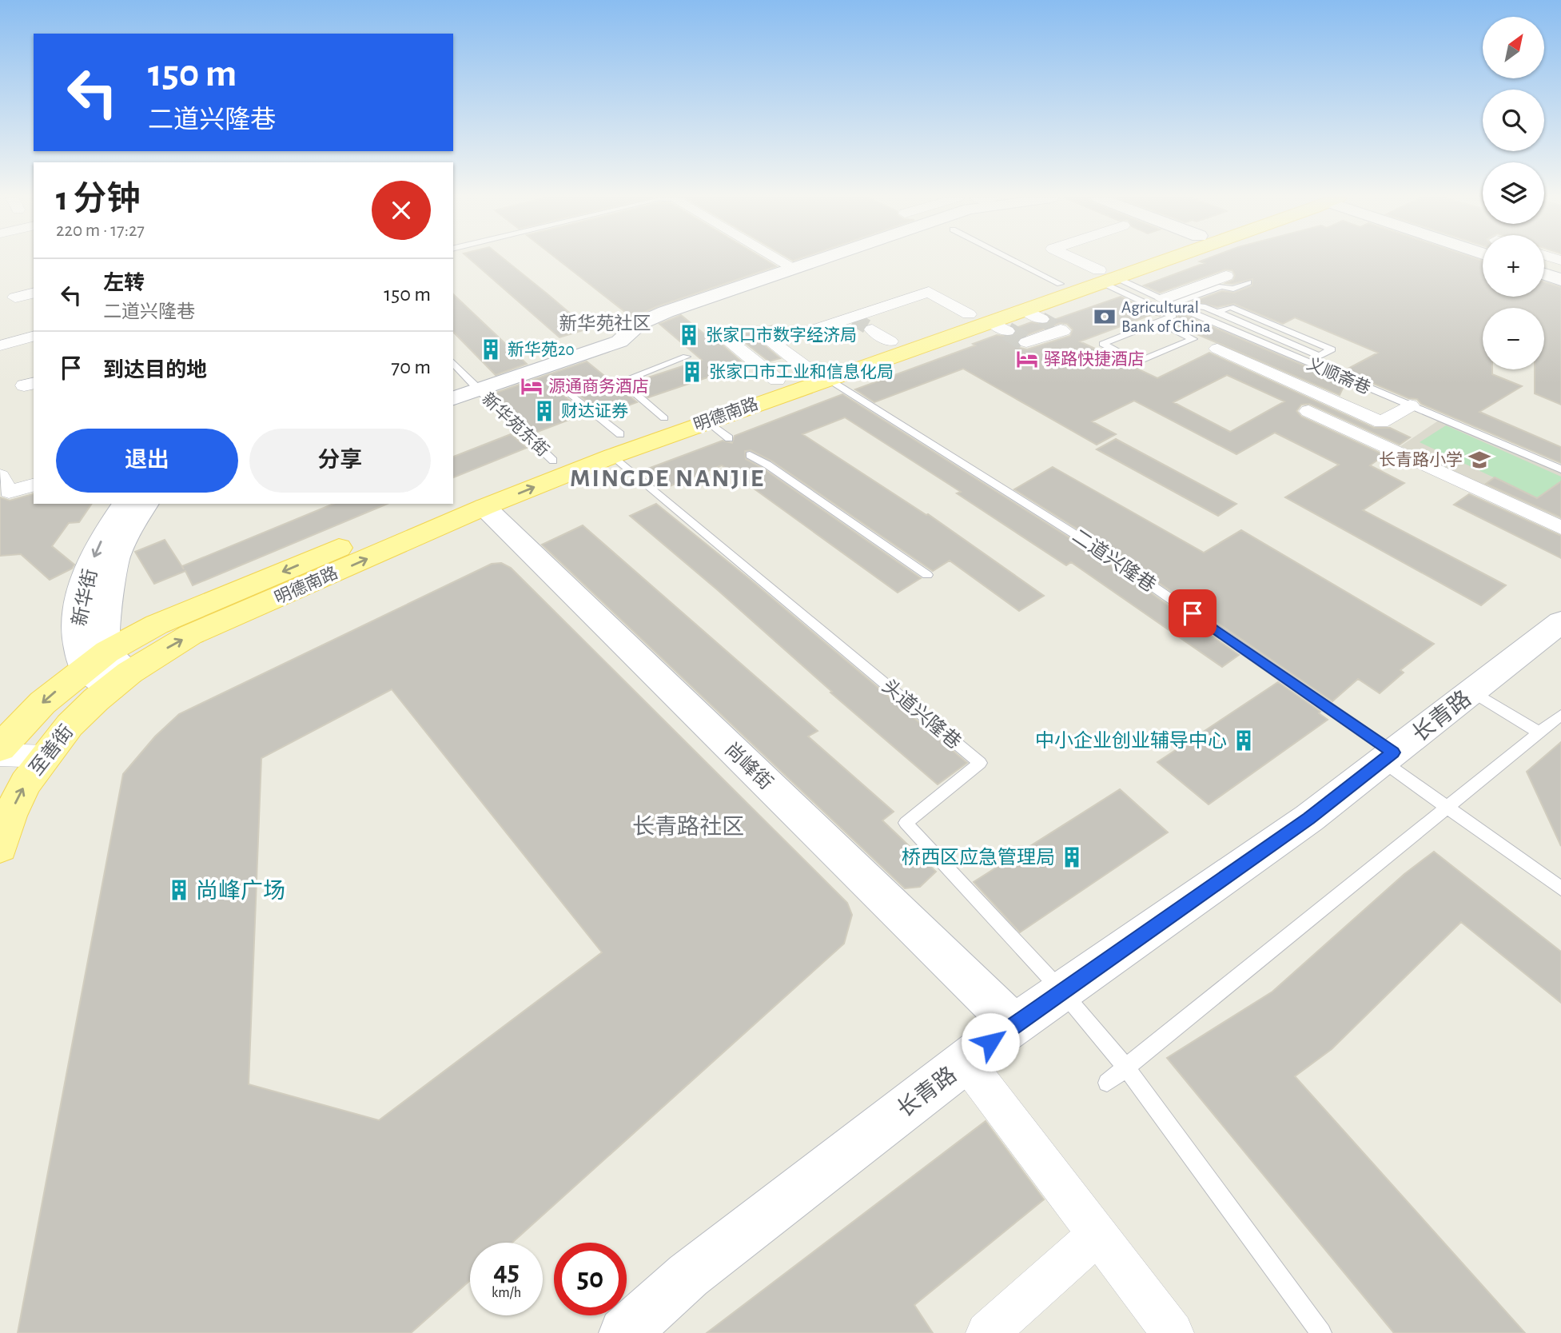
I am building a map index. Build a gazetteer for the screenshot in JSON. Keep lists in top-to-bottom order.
{
  "streets": {
    "main road": ["明德南路", "至善街"],
    "street": ["新华街", "长青路", "尚峰街"],
    "lane": [
      "义顺斋巷",
      "新华苑东街",
      "二道兴隆巷",
      "头道兴隆巷"
    ]
  },
  "crossings": [
    ["义顺斋巷", "明德南路"],
    ["明德南路", "新华苑东街"],
    ["明德南路", "二道兴隆巷"],
    ["明德南路", "新华街"],
    ["明德南路", "头道兴隆巷"],
    ["明德南路", "至善街"],
    ["明德南路", "尚峰街"],
    ["二道兴隆巷", "长青路"],
    ["新华街", "至善街"],
    ["头道兴隆巷", "长青路"],
    ["长青路", "尚峰街"]
  ],
  "districts": ["新华苑社区", "MINGDE NANJIE", "长青路社区"],
  "places": {
    "bank": ["Agricultural Bank of China"],
    "building": [
      "张家口市数字经济局",
      "新华苑20",
      "张家口市工业和信息化局",
      "财达证券",
      "中小企业创业辅导中心",
      "桥西区应急管理局",
      "尚峰广场"
    ],
    "hotel": ["驿路快捷酒店", "源通商务酒店"],
    "school or university": ["长青路小学"]
  },
  "north": "top right",
  "page": {
    "map_buttons": ["+", "−"],
    "turn": ["150 m", "二道兴隆巷"],
    "heading": ["1 分钟", "220 m · 17:27"],
    "list": [
      {
        "name": "左转",
        "note": "二道兴隆巷",
        "value": "150 m"
      },
      {
        "name": "到达目的地",
        "value": "70 m"
      }
    ],
    "buttons": ["退出", "分享"],
    "speed": "45 km/h",
    "limit": "50"
  }
}
